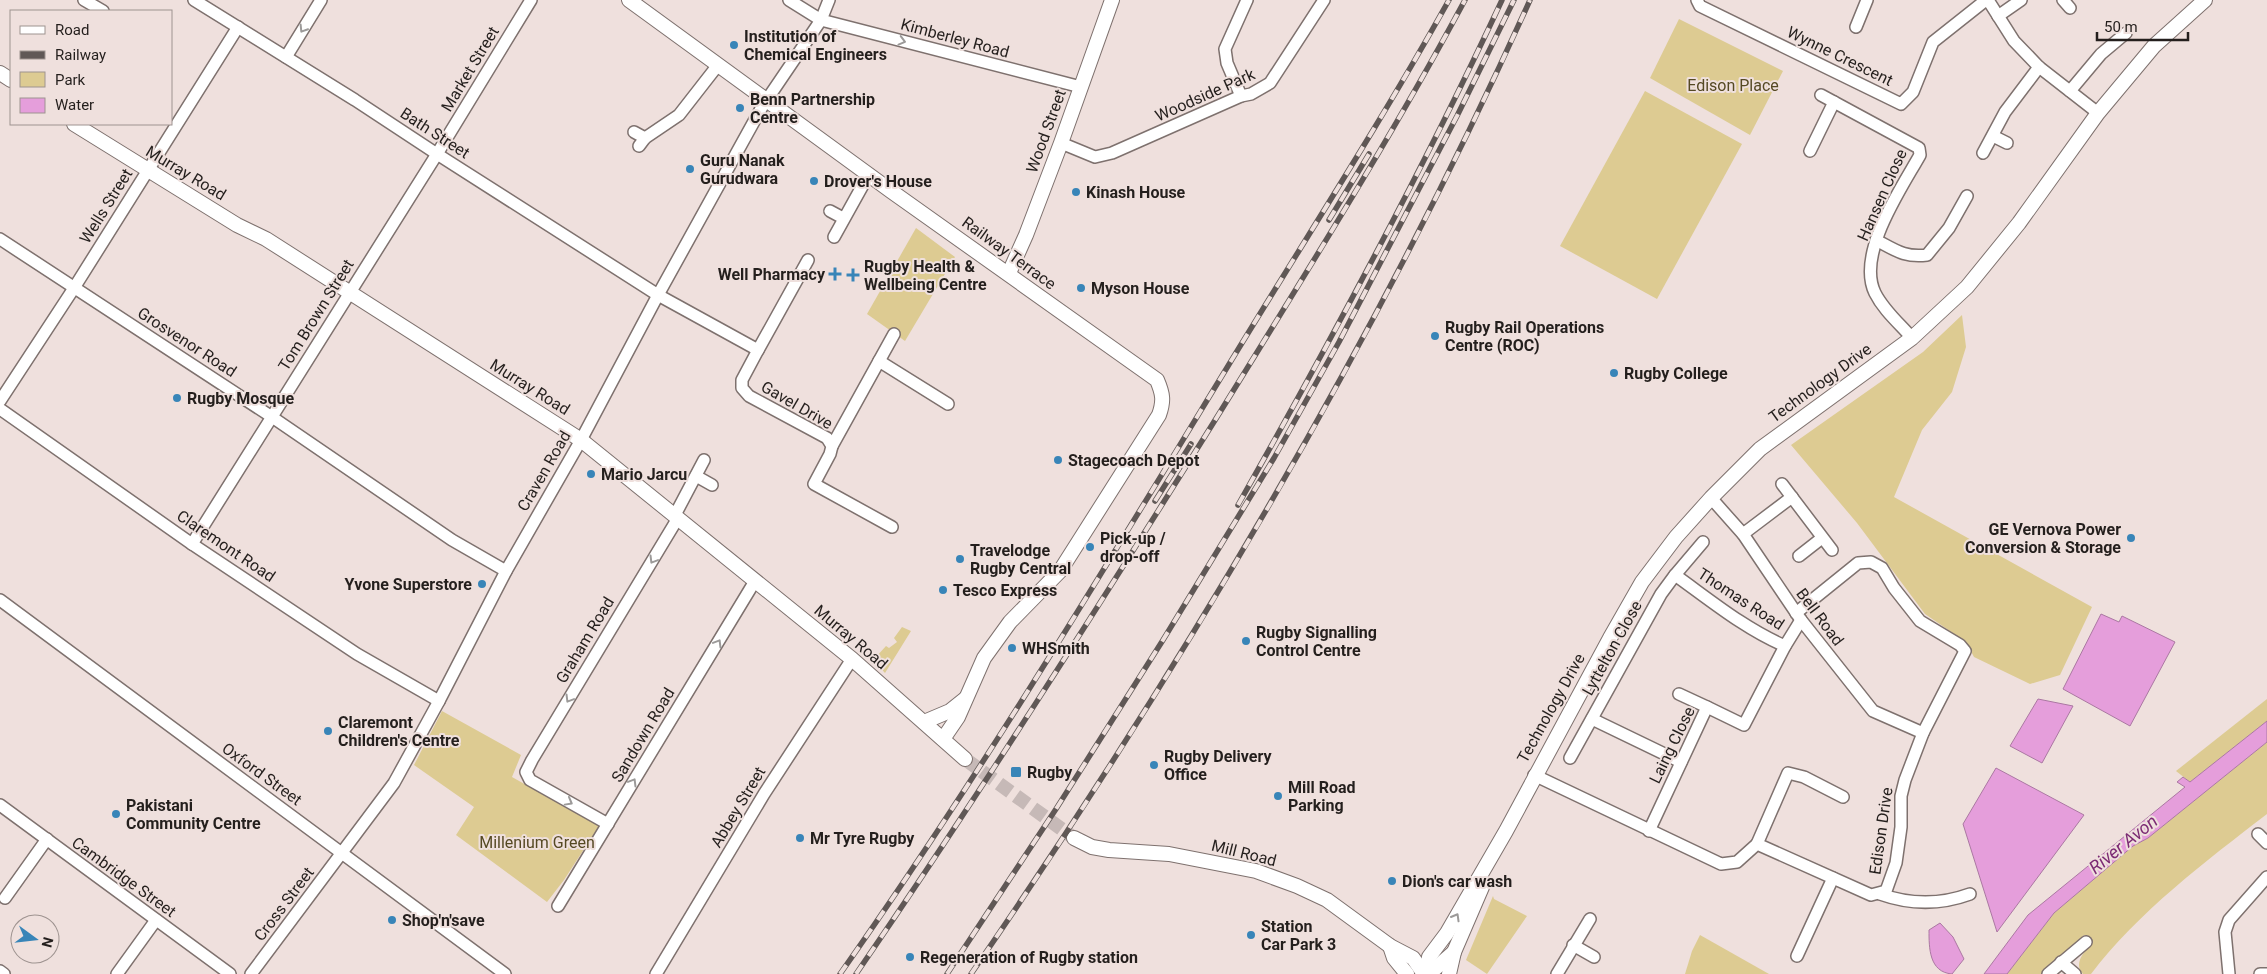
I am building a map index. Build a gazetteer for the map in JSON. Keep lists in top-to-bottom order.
{
  "streets": {
    "street": [
      "Kimberley Road",
      "Wynne Crescent",
      "Market Street",
      "Woodside Park",
      "Wood Street",
      "Bath Street",
      "Murray Road",
      "Hansen Close",
      "Wells Street",
      "Railway Terrace",
      "Tom Brown Street",
      "Grosvenor Road",
      "Technology Drive",
      "Gavel Drive",
      "Craven Road",
      "Claremont Road",
      "Thomas Road",
      "Bell Road",
      "Graham Road",
      "Lyttelton Close",
      "Sandown Road",
      "Laing Close",
      "Oxford Street",
      "Abbey Street",
      "Edison Drive",
      "Mill Road",
      "Cambridge Street",
      "Cross Street"
    ]
  },
  "crossings": [
    ["Kimberley Road", "Wood Street"],
    ["Kimberley Road", "Craven Road"],
    ["Market Street", "Bath Street"],
    ["Market Street", "Tom Brown Street"],
    ["Woodside Park", "Wood Street"],
    ["Wood Street", "Railway Terrace"],
    ["Bath Street", "Wells Street"],
    ["Bath Street", "Tom Brown Street"],
    ["Bath Street", "Craven Road"],
    ["Murray Road", "Wells Street"],
    ["Murray Road", "Railway Terrace"],
    ["Murray Road", "Tom Brown Street"],
    ["Murray Road", "Craven Road"],
    ["Murray Road", "Graham Road"],
    ["Murray Road", "Sandown Road"],
    ["Murray Road", "Abbey Street"],
    ["Hansen Close", "Technology Drive"],
    ["Wells Street", "Grosvenor Road"],
    ["Railway Terrace", "Craven Road"],
    ["Tom Brown Street", "Grosvenor Road"],
    ["Tom Brown Street", "Claremont Road"],
    ["Grosvenor Road", "Craven Road"],
    ["Technology Drive", "Bell Road"],
    ["Craven Road", "Claremont Road"],
    ["Craven Road", "Oxford Street"],
    ["Craven Road", "Cross Street"],
    ["Thomas Road", "Lyttelton Close"],
    ["Thomas Road", "Laing Close"],
    ["Bell Road", "Laing Close"],
    ["Bell Road", "Edison Drive"],
    ["Graham Road", "Sandown Road"],
    ["Lyttelton Close", "Laing Close"],
    ["Laing Close", "Edison Drive"],
    ["Oxford Street", "Cross Street"]
  ],
  "one_way": ["Kimberley Road", "Sandown Road"],
  "water": ["River Avon"],
  "parks": ["Edison Place", "Millenium Green"],
  "places": {
    "other": [
      "Institution of Chemical Engineers",
      "Benn Partnership Centre",
      "Guru Nanak Gurudwara",
      "Drover's House",
      "Kinash House",
      "Myson House",
      "Rugby Rail Operations Centre (ROC)",
      "Rugby College",
      "Rugby Mosque",
      "Stagecoach Depot",
      "Mario Jarcu",
      "GE Vernova Power Conversion & Storage",
      "Pick-up / drop-off",
      "Travelodge Rugby Central",
      "Yvone Superstore",
      "Tesco Express",
      "Rugby Signalling Control Centre",
      "WHSmith",
      "Claremont Children's Centre",
      "Rugby Delivery Office",
      "Mill Road Parking",
      "Pakistani Community Centre",
      "Mr Tyre Rugby",
      "Dion's car wash",
      "Shop'n'save",
      "Station Car Park 3",
      "Regeneration of Rugby station"
    ],
    "health": ["Well Pharmacy", "Rugby Health & Wellbeing Centre"],
    "transit": ["Rugby"]
  },
  "legend": [
    "Road",
    "Railway",
    "Park",
    "Water"
  ],
  "scale_bar": "50 m",
  "north": "right"
}
